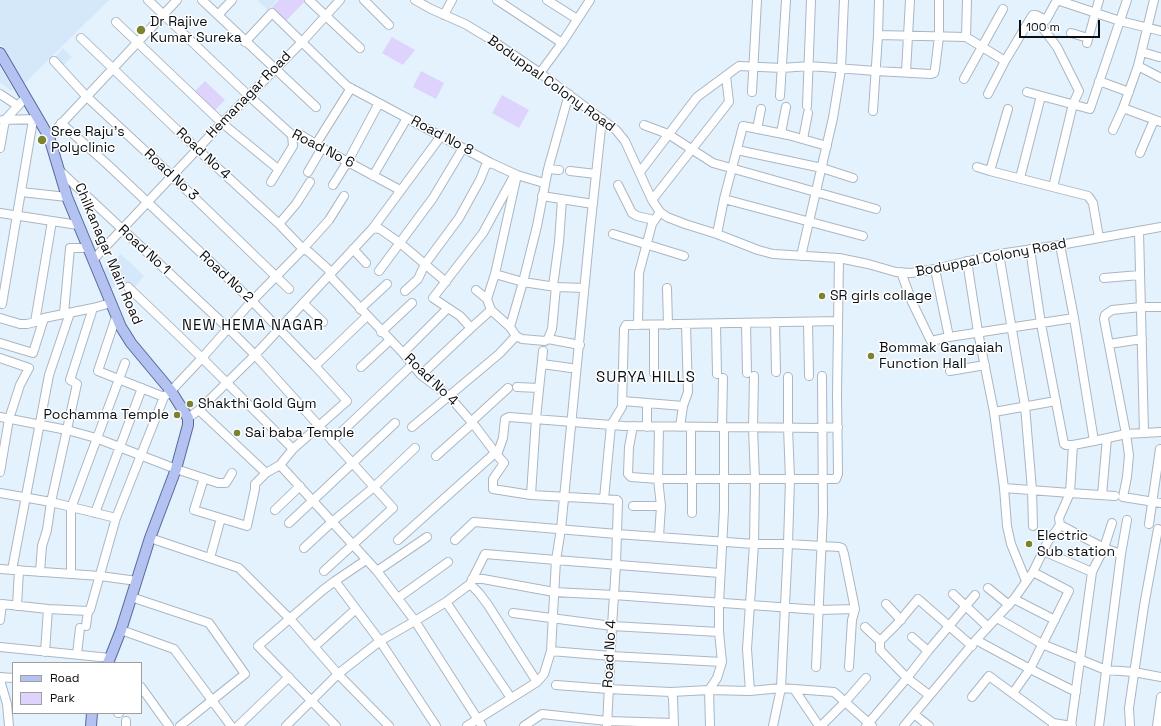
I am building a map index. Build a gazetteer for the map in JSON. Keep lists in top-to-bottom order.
{
  "streets": {
    "main road": ["Chilkanagar Main Road"],
    "street": [
      "Boduppal Colony Road",
      "Hemanagar Road",
      "Road No 8",
      "Road No 6",
      "Road No 4",
      "Road No 3",
      "Road No 1",
      "Road No 2"
    ]
  },
  "crossings": [
    ["Hemanagar Road", "Road No 8"],
    ["Hemanagar Road", "Road No 6"],
    ["Hemanagar Road", "Road No 4"],
    ["Hemanagar Road", "Road No 3"],
    ["Hemanagar Road", "Road No 1"],
    ["Hemanagar Road", "Chilkanagar Main Road"],
    ["Hemanagar Road", "Road No 2"],
    ["Road No 1", "Chilkanagar Main Road"],
    ["Road No 1", "Road No 2"]
  ],
  "districts": ["NEW HEMA NAGAR", "SURYA HILLS"],
  "places": [
    "Dr Rajive Kumar Sureka",
    "Sree Raju's Polyclinic",
    "SR girls collage",
    "Bommak Gangaiah Function Hall",
    "Shakthi Gold Gym",
    "Pochamma Temple",
    "Sai baba Temple",
    "Electric Sub station"
  ],
  "legend": ["Road", "Park"],
  "scale_bar": "100 m"
}
